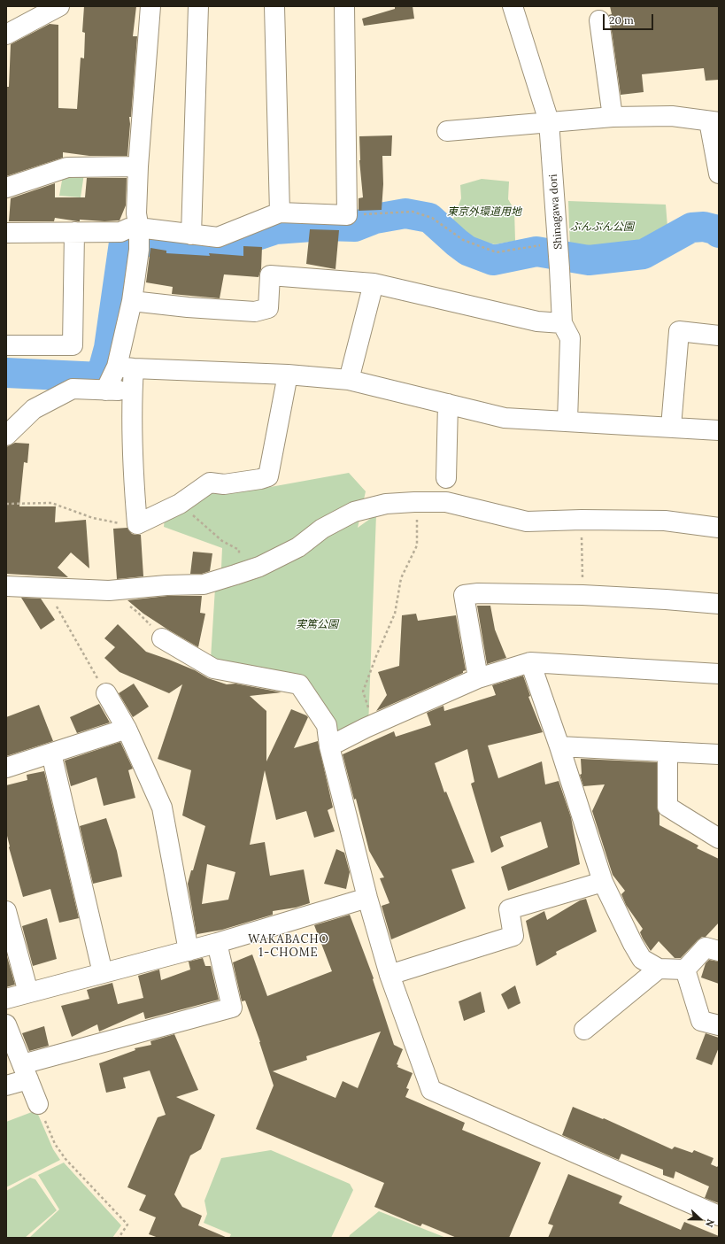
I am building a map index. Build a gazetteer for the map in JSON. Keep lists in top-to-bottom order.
{
  "streets": {
    "street": ["Shinagawa dori"]
  },
  "districts": ["WAKABACHO 1-CHOME"],
  "parks": ["東京外環道用地", "ぶんぶん公園", "実篤公園"],
  "scale_bar": "20 m",
  "north": "right"
}
